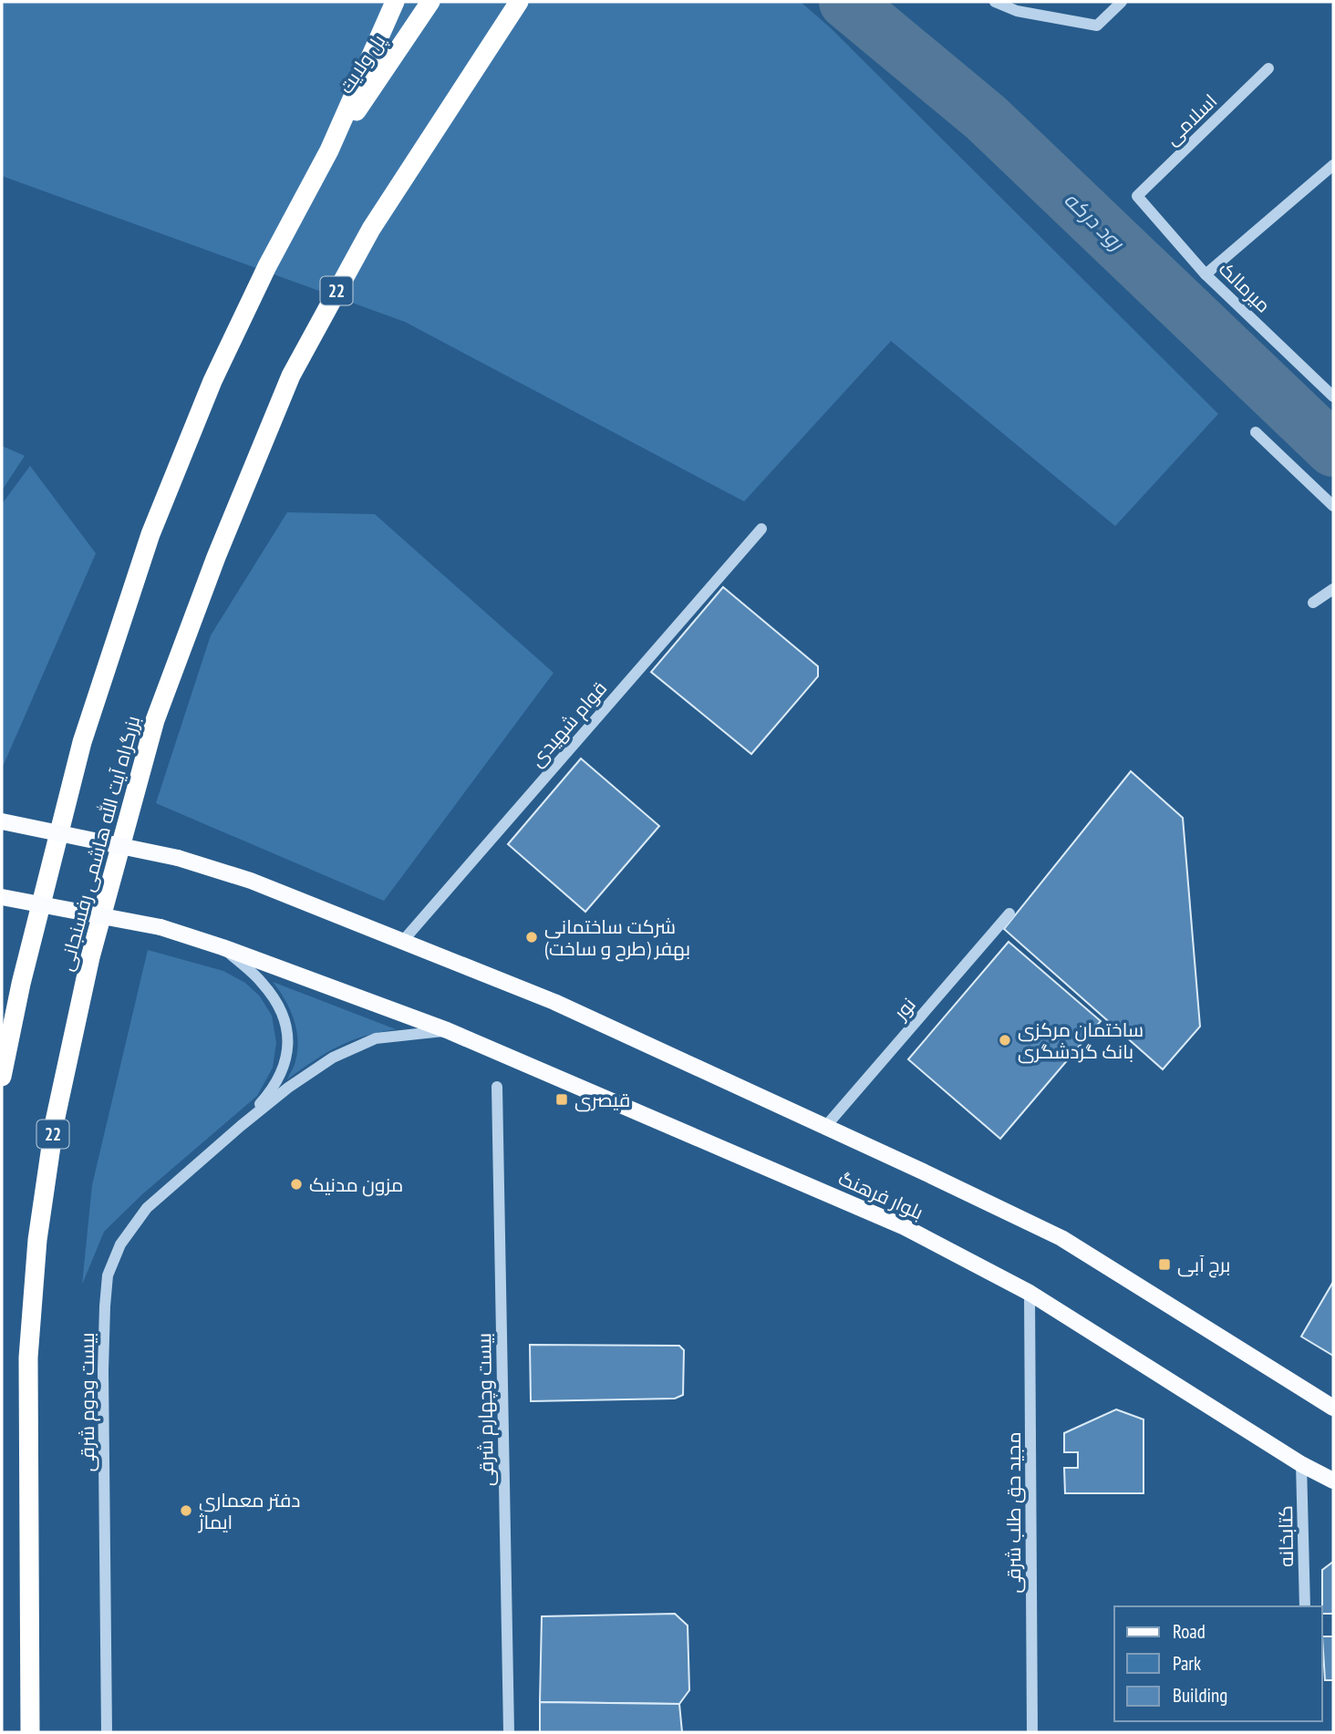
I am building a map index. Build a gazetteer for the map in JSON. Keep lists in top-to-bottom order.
{
  "streets": {
    "highway": ["پل ولایت", "22", "بزرگراه آیت الله هاشمی رفسنجانی"],
    "main road": ["بلوار فرهنگ"],
    "street": [
      "اسلامی",
      "میرمالک",
      "قوام شهیدی",
      "نور",
      "بیست ودوم شرقی",
      "بیست وچهارم شرقی",
      "مجید حق طلب شرقی",
      "کتابخانه"
    ]
  },
  "crossings": [
    ["پل ولایت", "بزرگراه آیت الله هاشمی رفسنجانی"],
    ["اسلامی", "میرمالک"],
    ["22", "بزرگراه آیت الله هاشمی رفسنجانی"],
    ["قوام شهیدی", "بلوار فرهنگ"],
    ["نور", "بلوار فرهنگ"],
    ["بلوار فرهنگ", "مجید حق طلب شرقی"],
    ["بلوار فرهنگ", "کتابخانه"]
  ],
  "water": ["رود درکه"],
  "places": {
    "other": [
      "شرکت ساختمانی بهفر (طرح و ساخت)",
      "ساختمان مرکزی بانک گردشگری",
      "مزون مدنیک",
      "دفتر معماری ایماژ"
    ],
    "transit": ["قیصری", "برج آبی"]
  },
  "legend": ["Road", "Park", "Building"]
}
